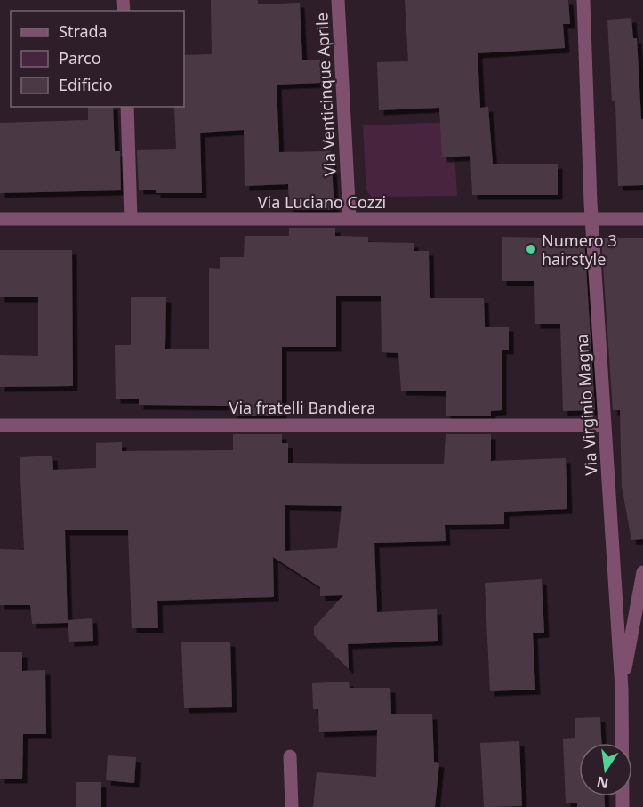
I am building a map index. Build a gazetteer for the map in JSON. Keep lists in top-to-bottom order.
{
  "streets": {
    "street": [
      "Via Venticinque Aprile",
      "Via Luciano Cozzi",
      "Via Virginio Magna",
      "Via fratelli Bandiera"
    ]
  },
  "crossings": [
    ["Via Venticinque Aprile", "Via Luciano Cozzi"],
    ["Via Luciano Cozzi", "Via Virginio Magna"],
    ["Via Virginio Magna", "Via fratelli Bandiera"]
  ],
  "places": ["Numero 3 hairstyle"],
  "legend": ["Strada", "Parco", "Edificio"],
  "north": "bottom"
}
